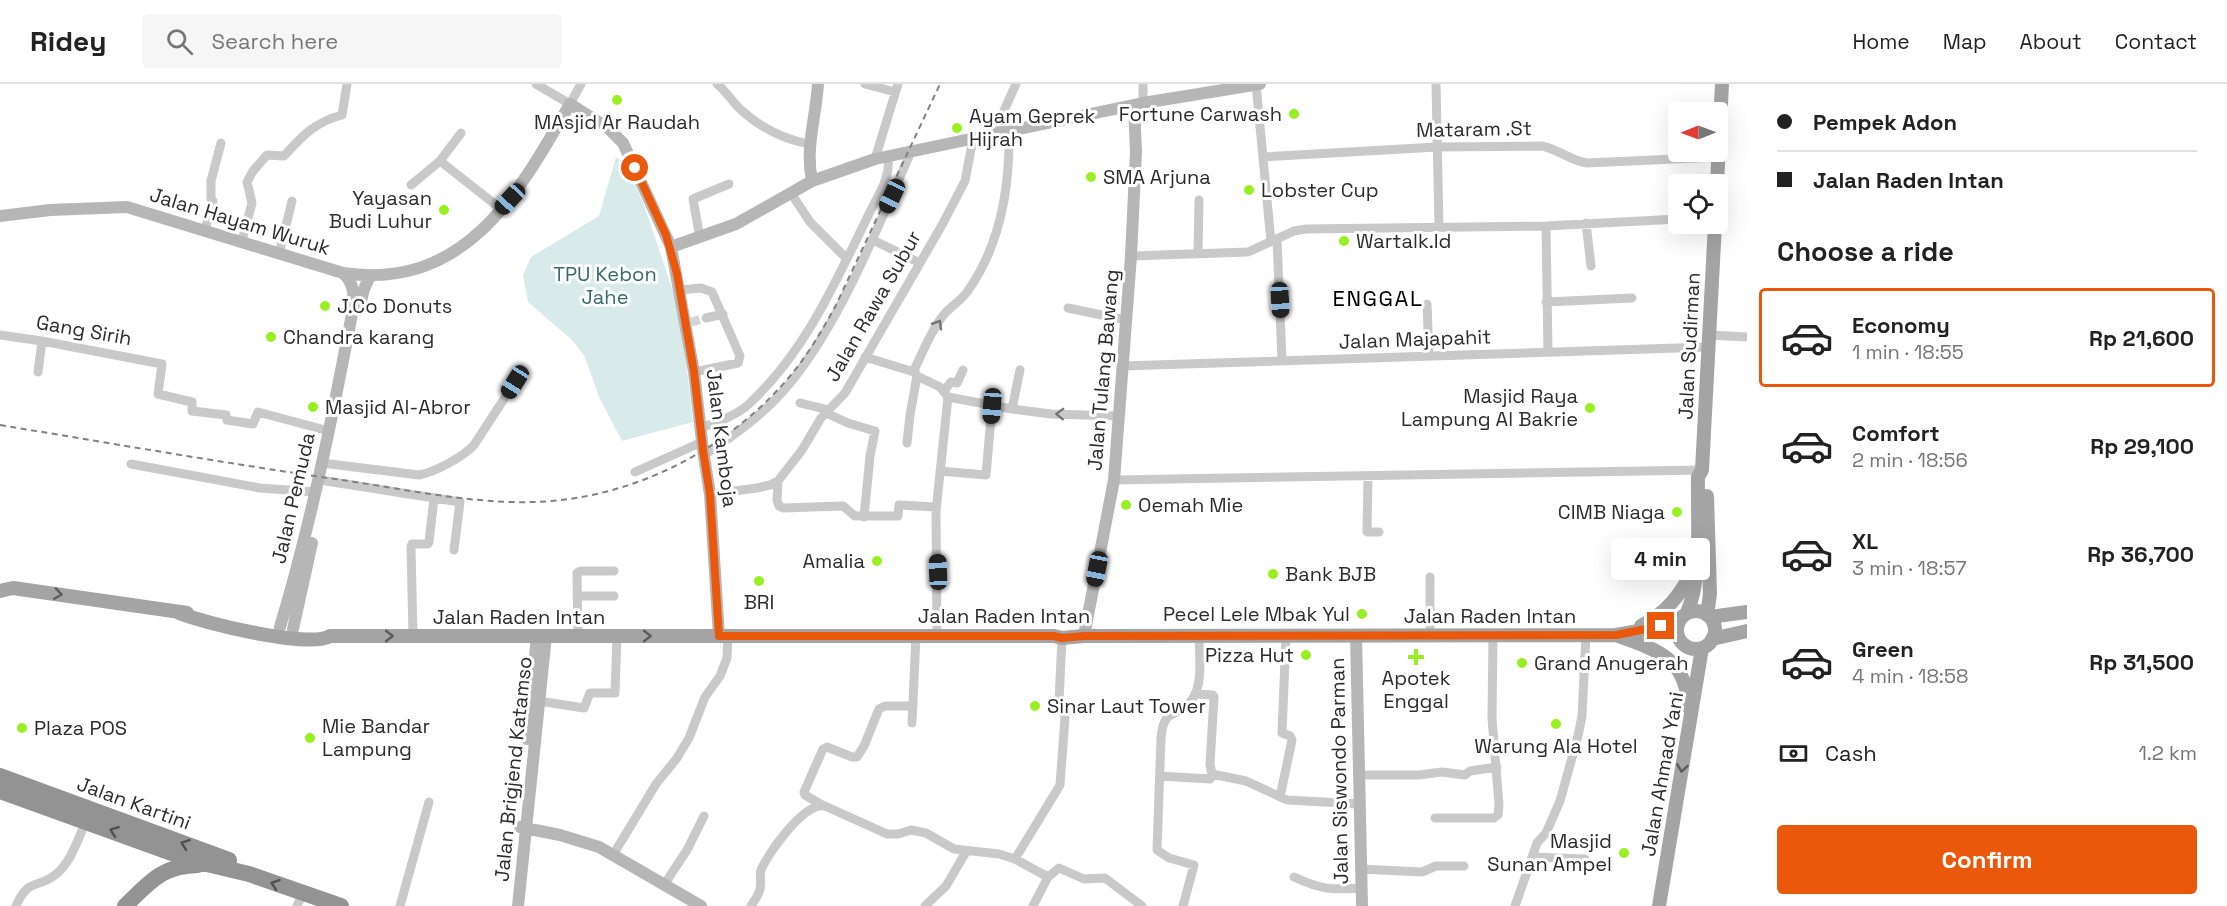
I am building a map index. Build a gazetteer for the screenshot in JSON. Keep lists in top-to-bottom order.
{
  "streets": {
    "highway": ["Jalan Kartini"],
    "main road": ["Jalan Sudirman", "Jalan Raden Intan", "Jalan Ahmad Yani"],
    "street": [
      "Mataram .St",
      "Jalan Hayam Wuruk",
      "Jalan Rawa Subur",
      "Gang Sirih",
      "Jalan Majapahit",
      "Jalan Tulang Bawang",
      "Jalan Kamboja",
      "Jalan Pemuda",
      "Jalan Brigjend Katamso",
      "Jalan Siswondo Parman"
    ]
  },
  "crossings": [
    ["Jalan Hayam Wuruk", "Jalan Kamboja"],
    ["Jalan Hayam Wuruk", "Jalan Pemuda"],
    ["Gang Sirih", "Jalan Pemuda"],
    ["Jalan Majapahit", "Jalan Sudirman"],
    ["Jalan Majapahit", "Jalan Tulang Bawang"],
    ["Jalan Sudirman", "Jalan Raden Intan"],
    ["Jalan Sudirman", "Jalan Ahmad Yani"],
    ["Jalan Tulang Bawang", "Jalan Raden Intan"],
    ["Jalan Kamboja", "Jalan Raden Intan"],
    ["Jalan Pemuda", "Jalan Raden Intan"],
    ["Jalan Raden Intan", "Jalan Brigjend Katamso"],
    ["Jalan Raden Intan", "Jalan Siswondo Parman"],
    ["Jalan Raden Intan", "Jalan Ahmad Yani"]
  ],
  "one_way": ["Jalan Ahmad Yani"],
  "districts": ["ENGGAL"],
  "parks": ["TPU Kebon Jahe"],
  "places": {
    "other": [
      "MAsjid Ar Raudah",
      "Fortune Carwash",
      "Ayam Geprek Hijrah",
      "SMA Arjuna",
      "Lobster Cup",
      "Yayasan Budi Luhur",
      "Wartalk.Id",
      "J.Co Donuts",
      "Chandra karang",
      "Masjid Al-Abror",
      "Masjid Raya Lampung Al Bakrie",
      "Oemah Mie",
      "CIMB Niaga",
      "Amalia",
      "Bank BJB",
      "BRI",
      "Pecel Lele Mbak Yul",
      "Pizza Hut",
      "Grand Anugerah",
      "Sinar Laut Tower",
      "Warung Ala Hotel",
      "Plaza POS",
      "Mie Bandar Lampung",
      "Masjid Sunan Ampel"
    ],
    "health": ["Apotek Enggal"]
  },
  "north": "left",
  "page": {
    "header": "Ridey",
    "search": "Search here",
    "nav": [
      "Home",
      "Map",
      "About",
      "Contact"
    ],
    "banner": ["Pempek Adon", "Jalan Raden Intan"],
    "heading": "Choose a ride",
    "list": [
      {
        "name": "Economy",
        "note": "1 min · 18:55",
        "value": "Rp 21,600"
      },
      {
        "name": "Comfort",
        "note": "2 min · 18:56",
        "value": "Rp 29,100"
      },
      {
        "name": "XL",
        "note": "3 min · 18:57",
        "value": "Rp 36,700"
      },
      {
        "name": "Green",
        "note": "4 min · 18:58",
        "value": "Rp 31,500"
      }
    ],
    "bubble": "4 min",
    "pay": ["Cash", "1.2 km"],
    "buttons": "Confirm"
  }
}
